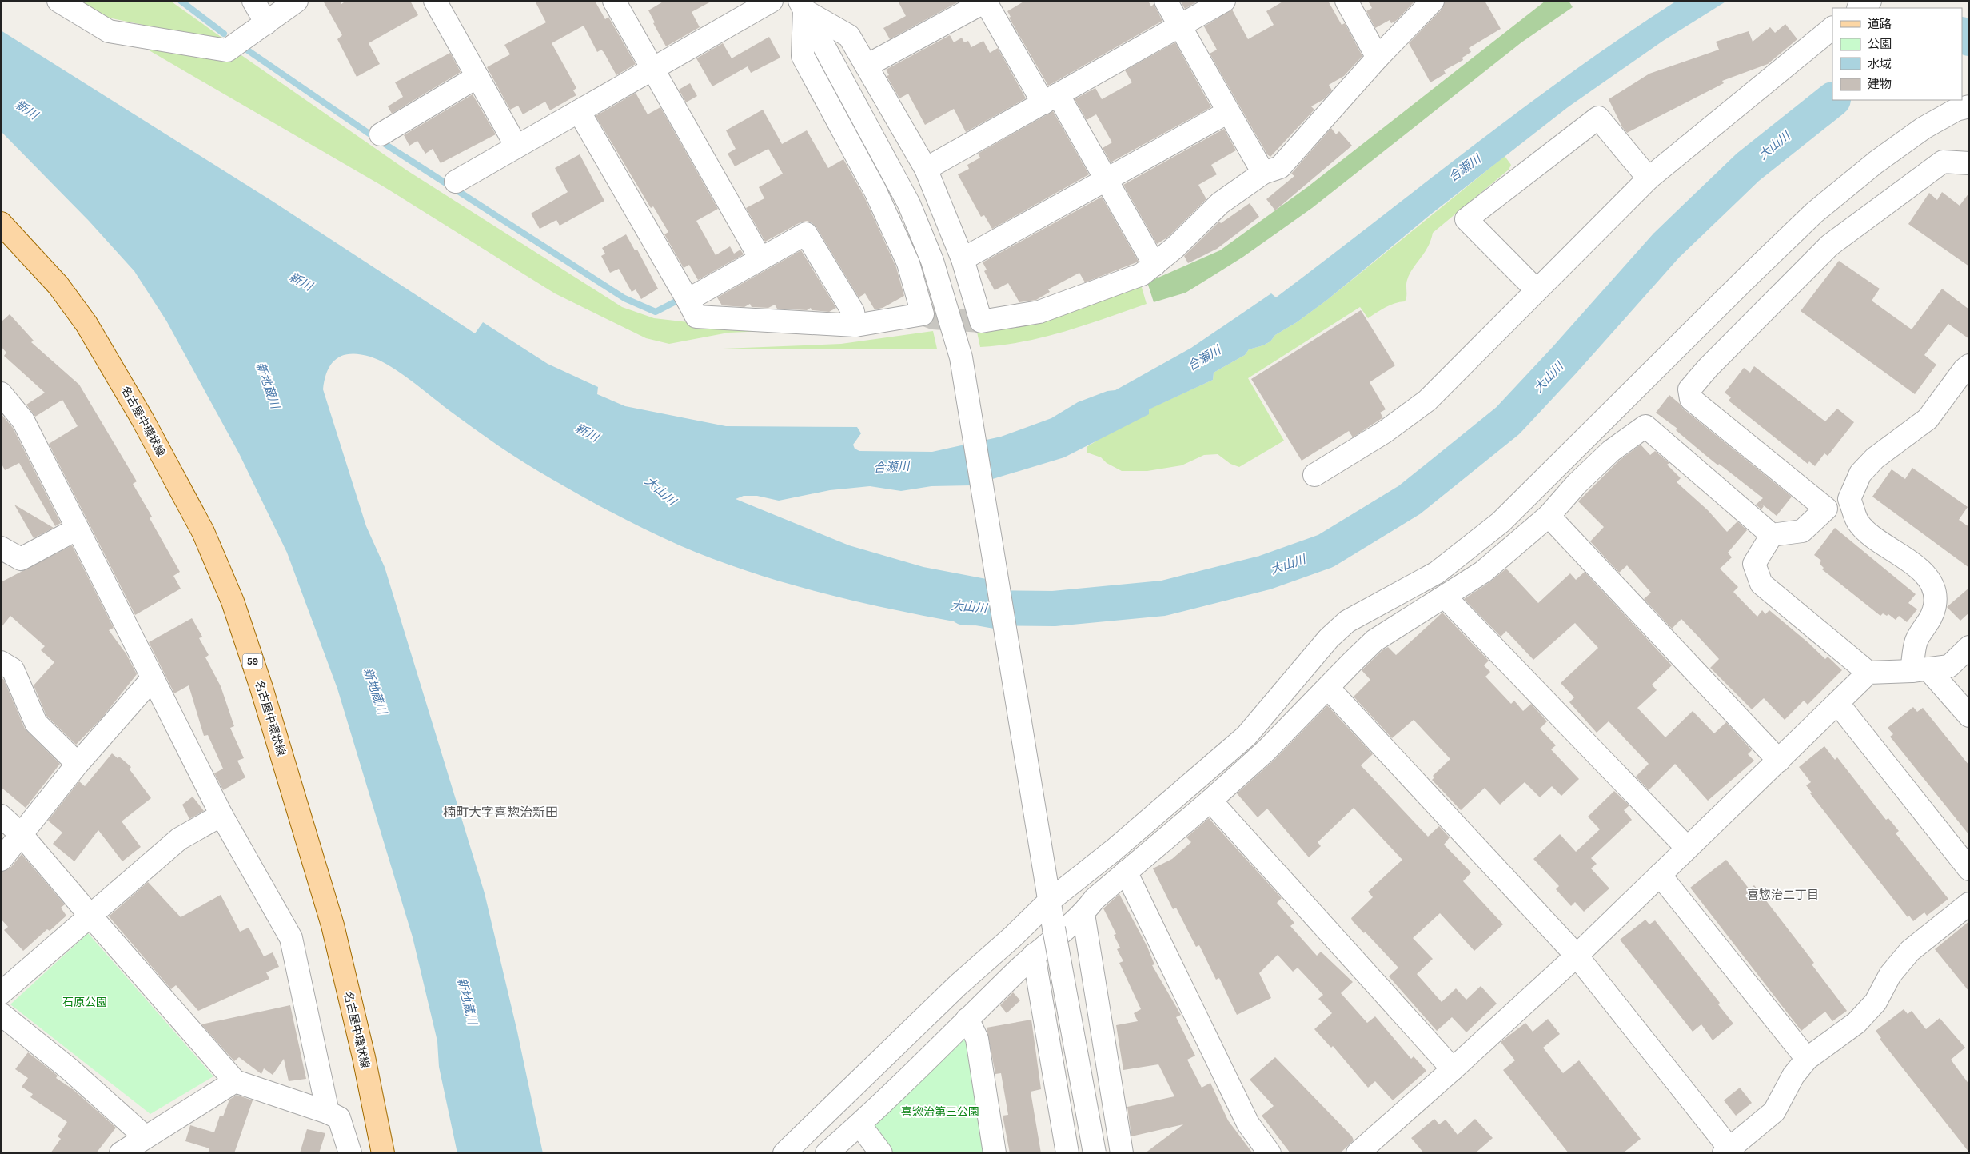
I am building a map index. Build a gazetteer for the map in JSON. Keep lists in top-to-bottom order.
{
  "streets": {
    "main road": ["名古屋中環状線", "59"]
  },
  "districts": ["楠町大字喜惣治新田", "喜惣治二丁目"],
  "water": [
    "新川",
    "大山川",
    "合瀬川",
    "新地蔵川"
  ],
  "parks": ["石原公園", "喜惣治第三公園"],
  "legend": [
    "道路",
    "公園",
    "水域",
    "建物"
  ]
}
